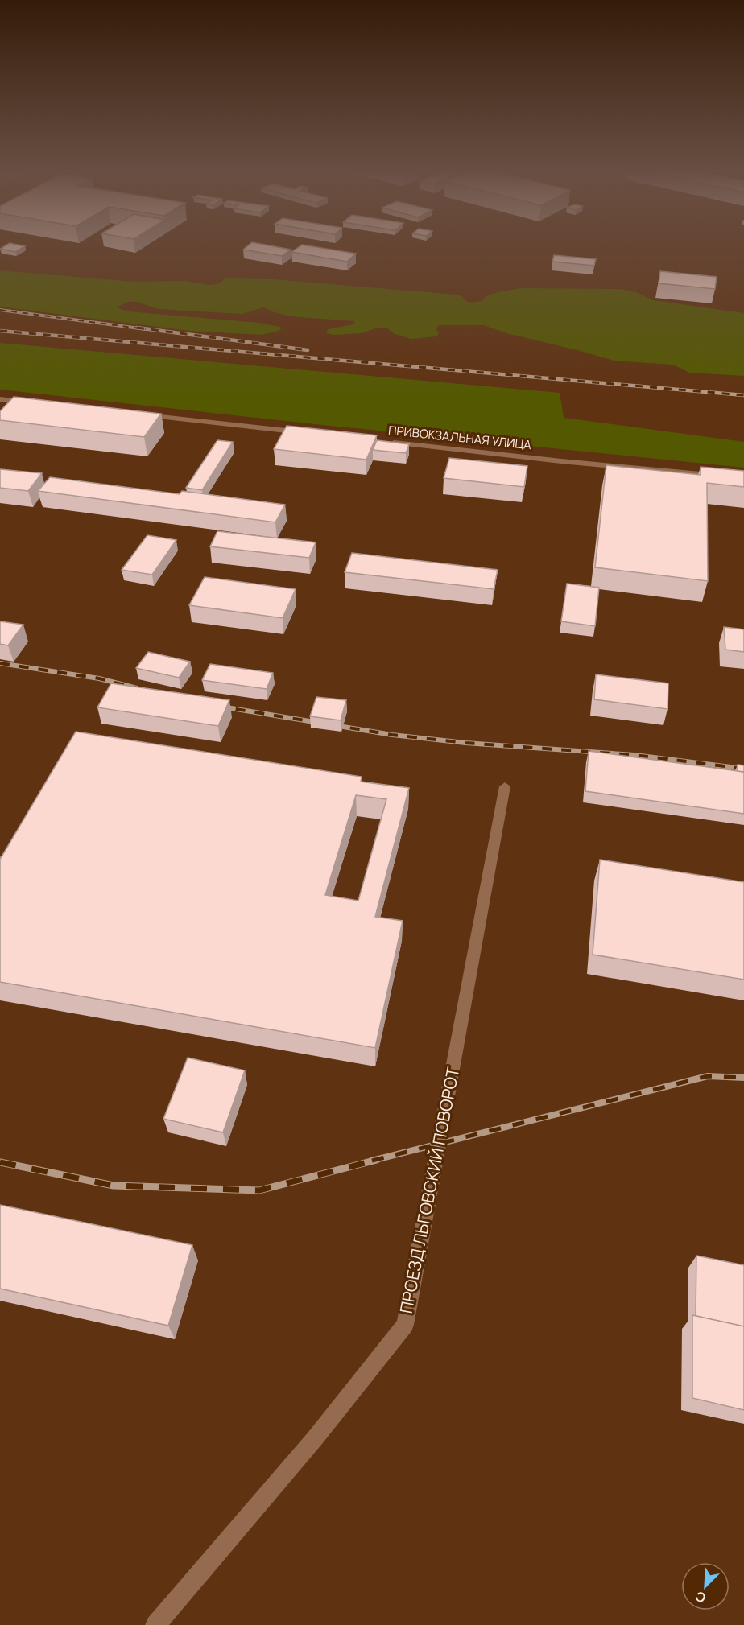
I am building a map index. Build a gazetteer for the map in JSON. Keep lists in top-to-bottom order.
{
  "streets": {
    "street": ["ПРИВОКЗАЛЬНАЯ УЛИЦА", "ПРОЕЗД ЛЬГОВСКИЙ ПОВОРОТ"]
  },
  "north": "bottom left"
}
